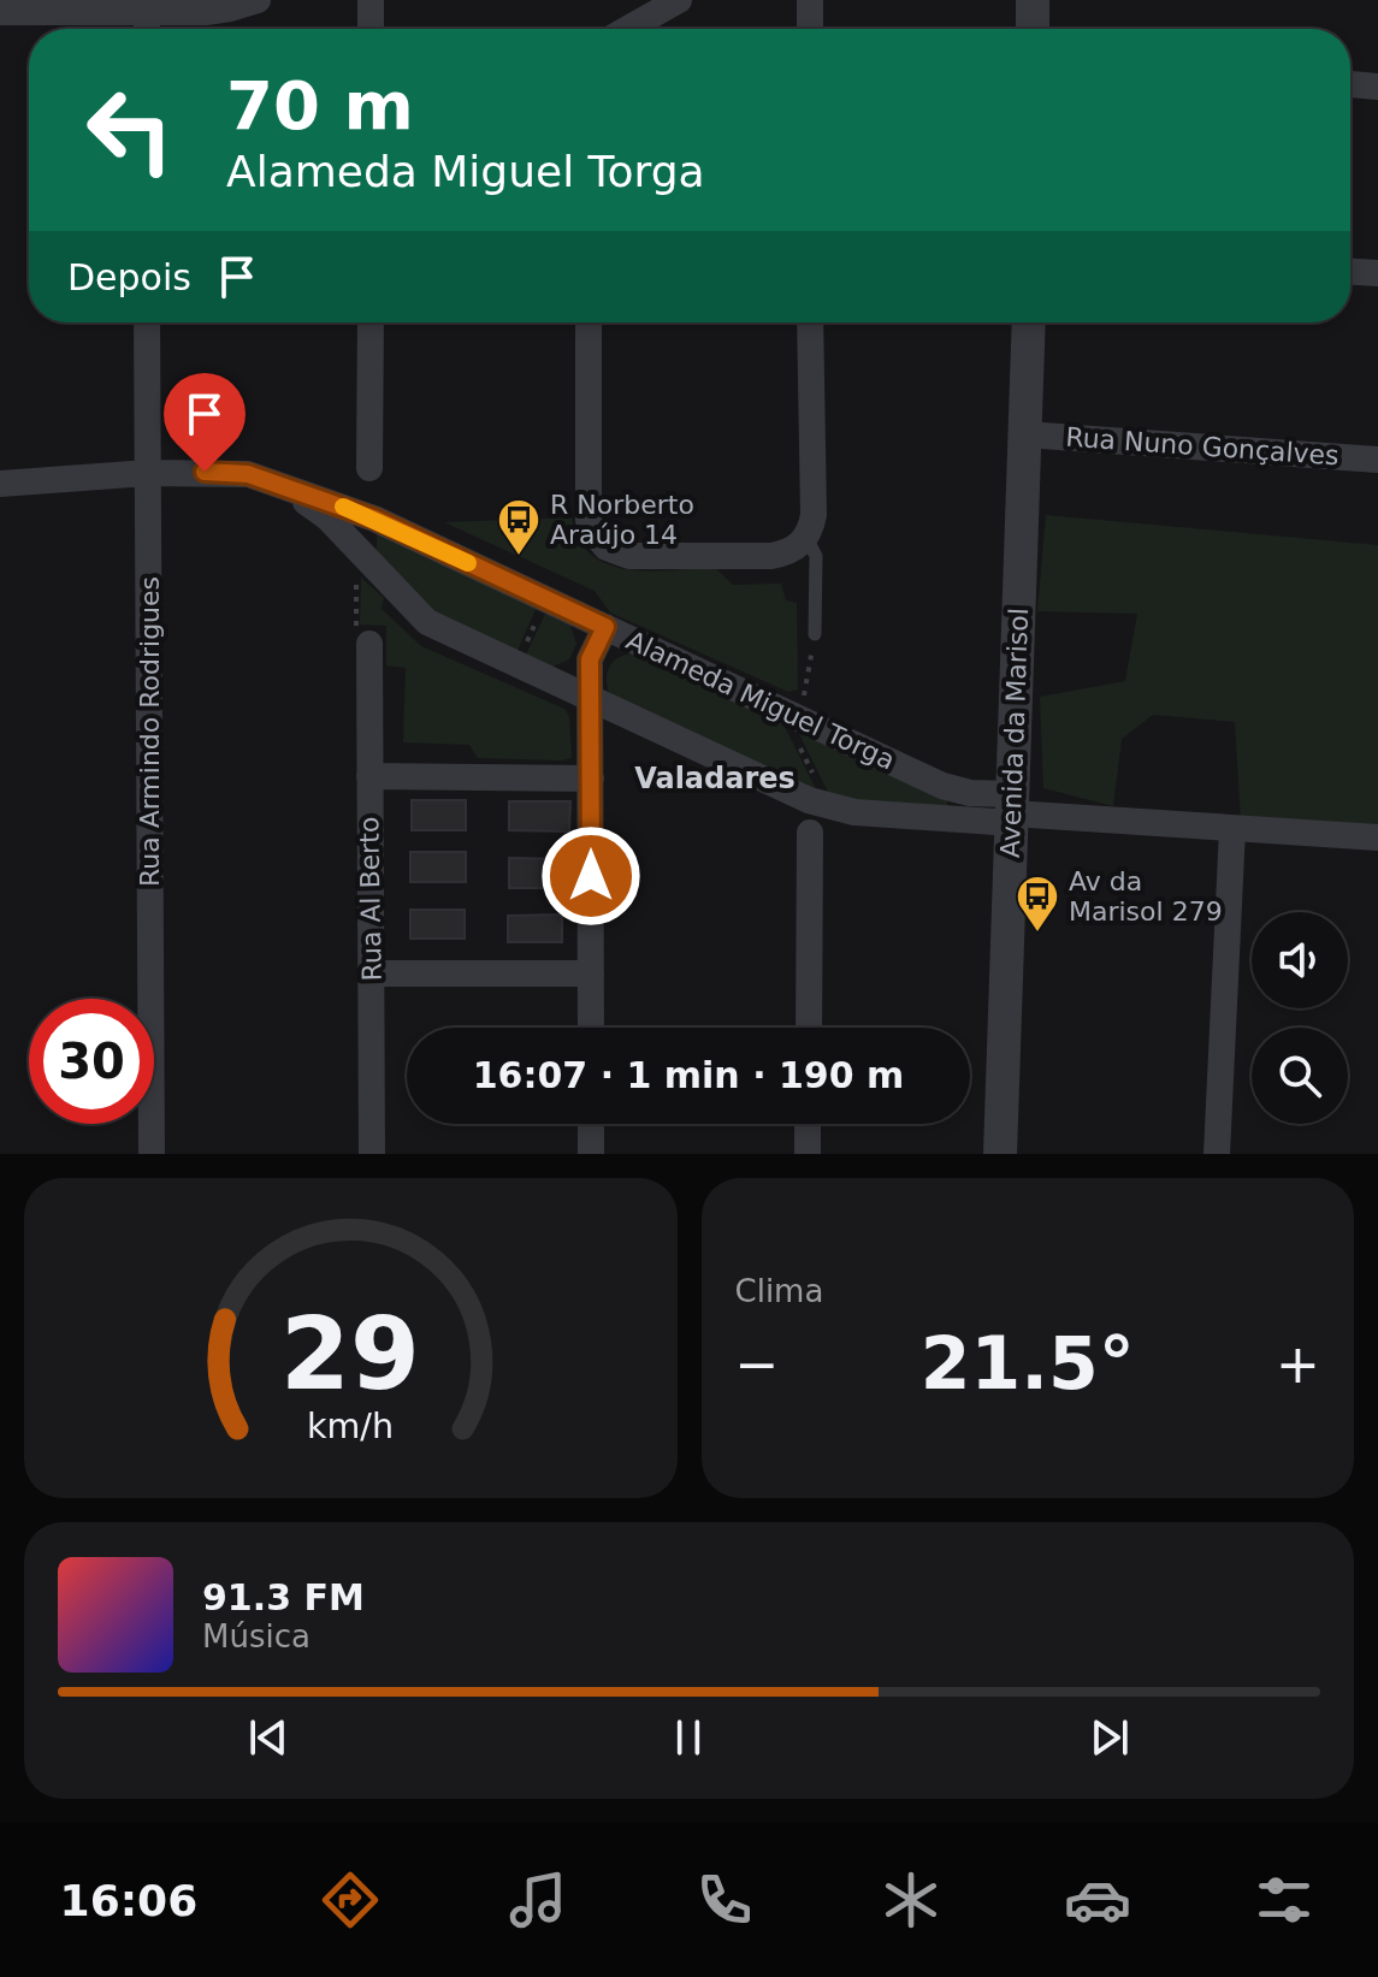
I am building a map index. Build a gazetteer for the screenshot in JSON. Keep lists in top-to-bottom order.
{
  "streets": {
    "street": [
      "Rua Nuno Gonçalves",
      "Alameda Miguel Torga",
      "Rua Armindo Rodrigues",
      "Avenida da Marisol",
      "Rua Al Berto"
    ]
  },
  "crossings": [
    ["Rua Nuno Gonçalves", "Avenida da Marisol"],
    ["Alameda Miguel Torga", "Rua Armindo Rodrigues"],
    ["Alameda Miguel Torga", "Avenida da Marisol"]
  ],
  "districts": ["Valadares"],
  "places": {
    "bus stop": ["R Norberto Araújo 14", "Av da Marisol 279"]
  },
  "page": {
    "turn": ["70 m", "Alameda Miguel Torga"],
    "then": "Depois",
    "limit": "30",
    "trip": "16:07 · 1 min · 190 m",
    "tile": "Clima",
    "heat": ["−", "21.5°", "+"],
    "song": ["91.3 FM", "Música"],
    "tabs": "16:06",
    "gauge": ["29", "km/h"]
  }
}
